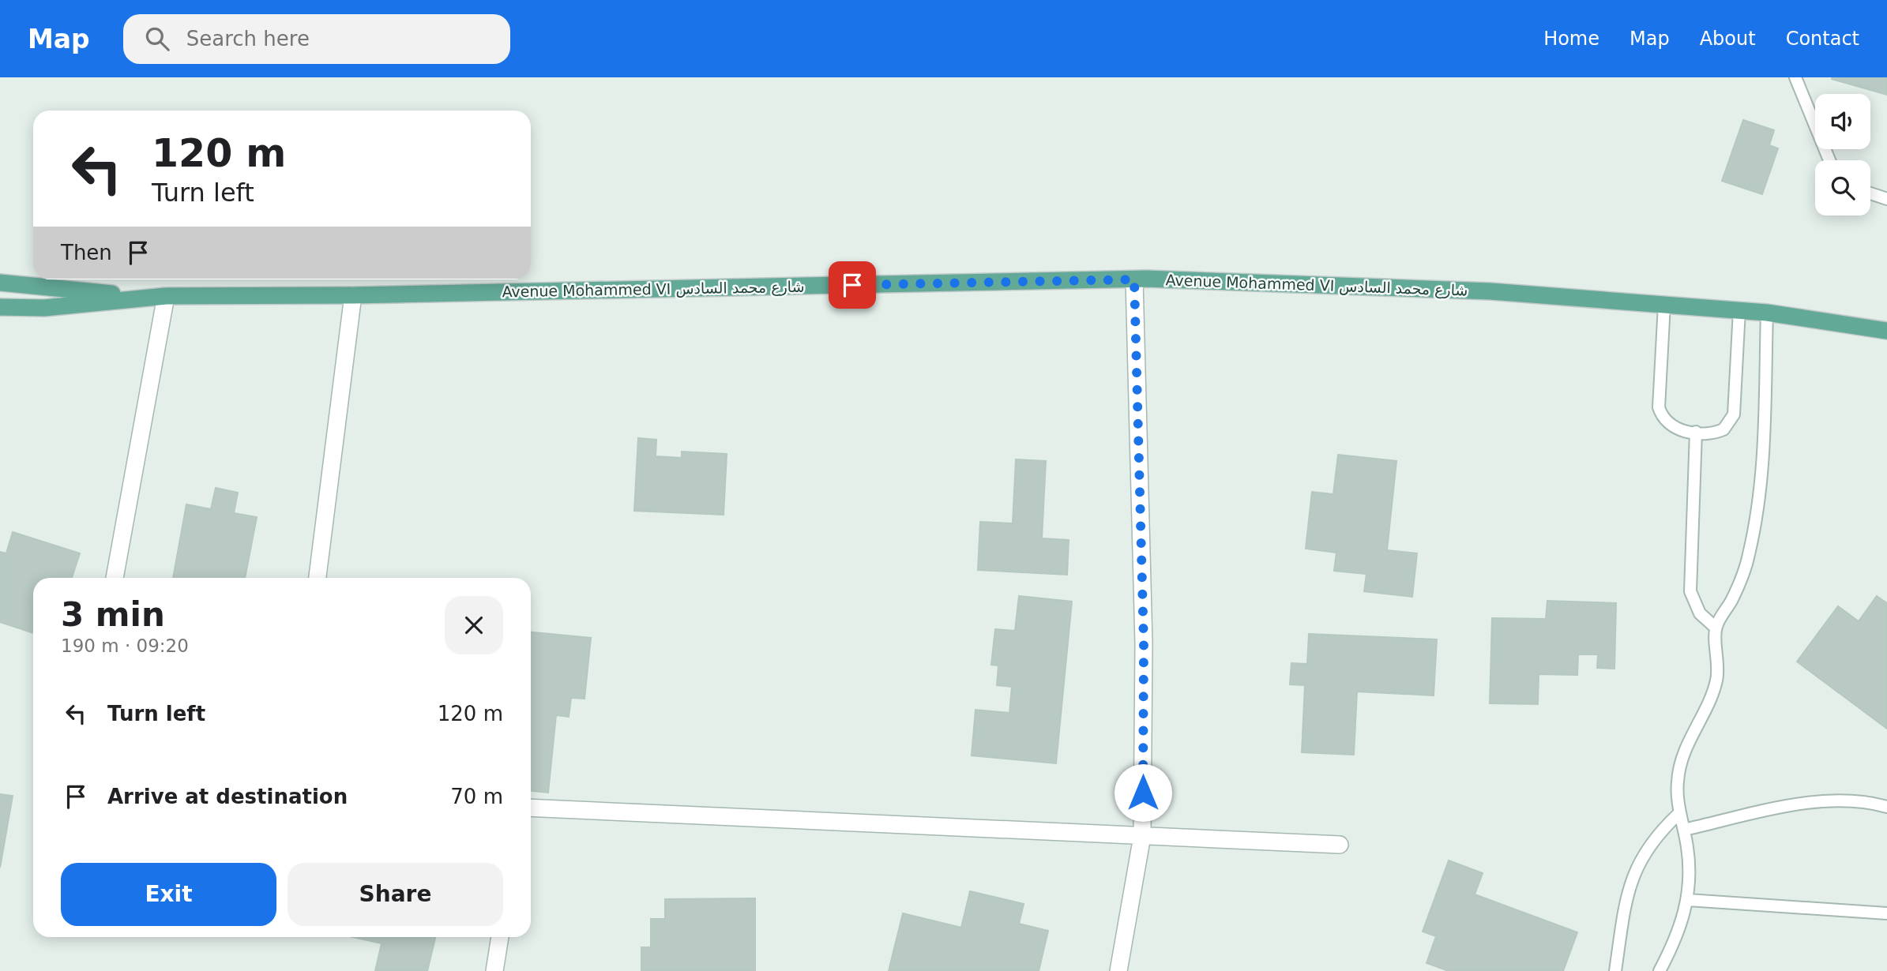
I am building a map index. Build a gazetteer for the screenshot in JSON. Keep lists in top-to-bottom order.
{
  "streets": {
    "main road": ["Avenue Mohammed VI شارع محمد السادس"]
  },
  "page": {
    "header": "Map",
    "search": "Search here",
    "nav": [
      "Home",
      "Map",
      "About",
      "Contact"
    ],
    "turn": ["120 m", "Turn left"],
    "then": "Then",
    "heading": ["3 min", "190 m · 09:20"],
    "list": [
      {
        "name": "Turn left",
        "value": "120 m"
      },
      {
        "name": "Arrive at destination",
        "value": "70 m"
      }
    ],
    "buttons": ["Exit", "Share"]
  }
}
